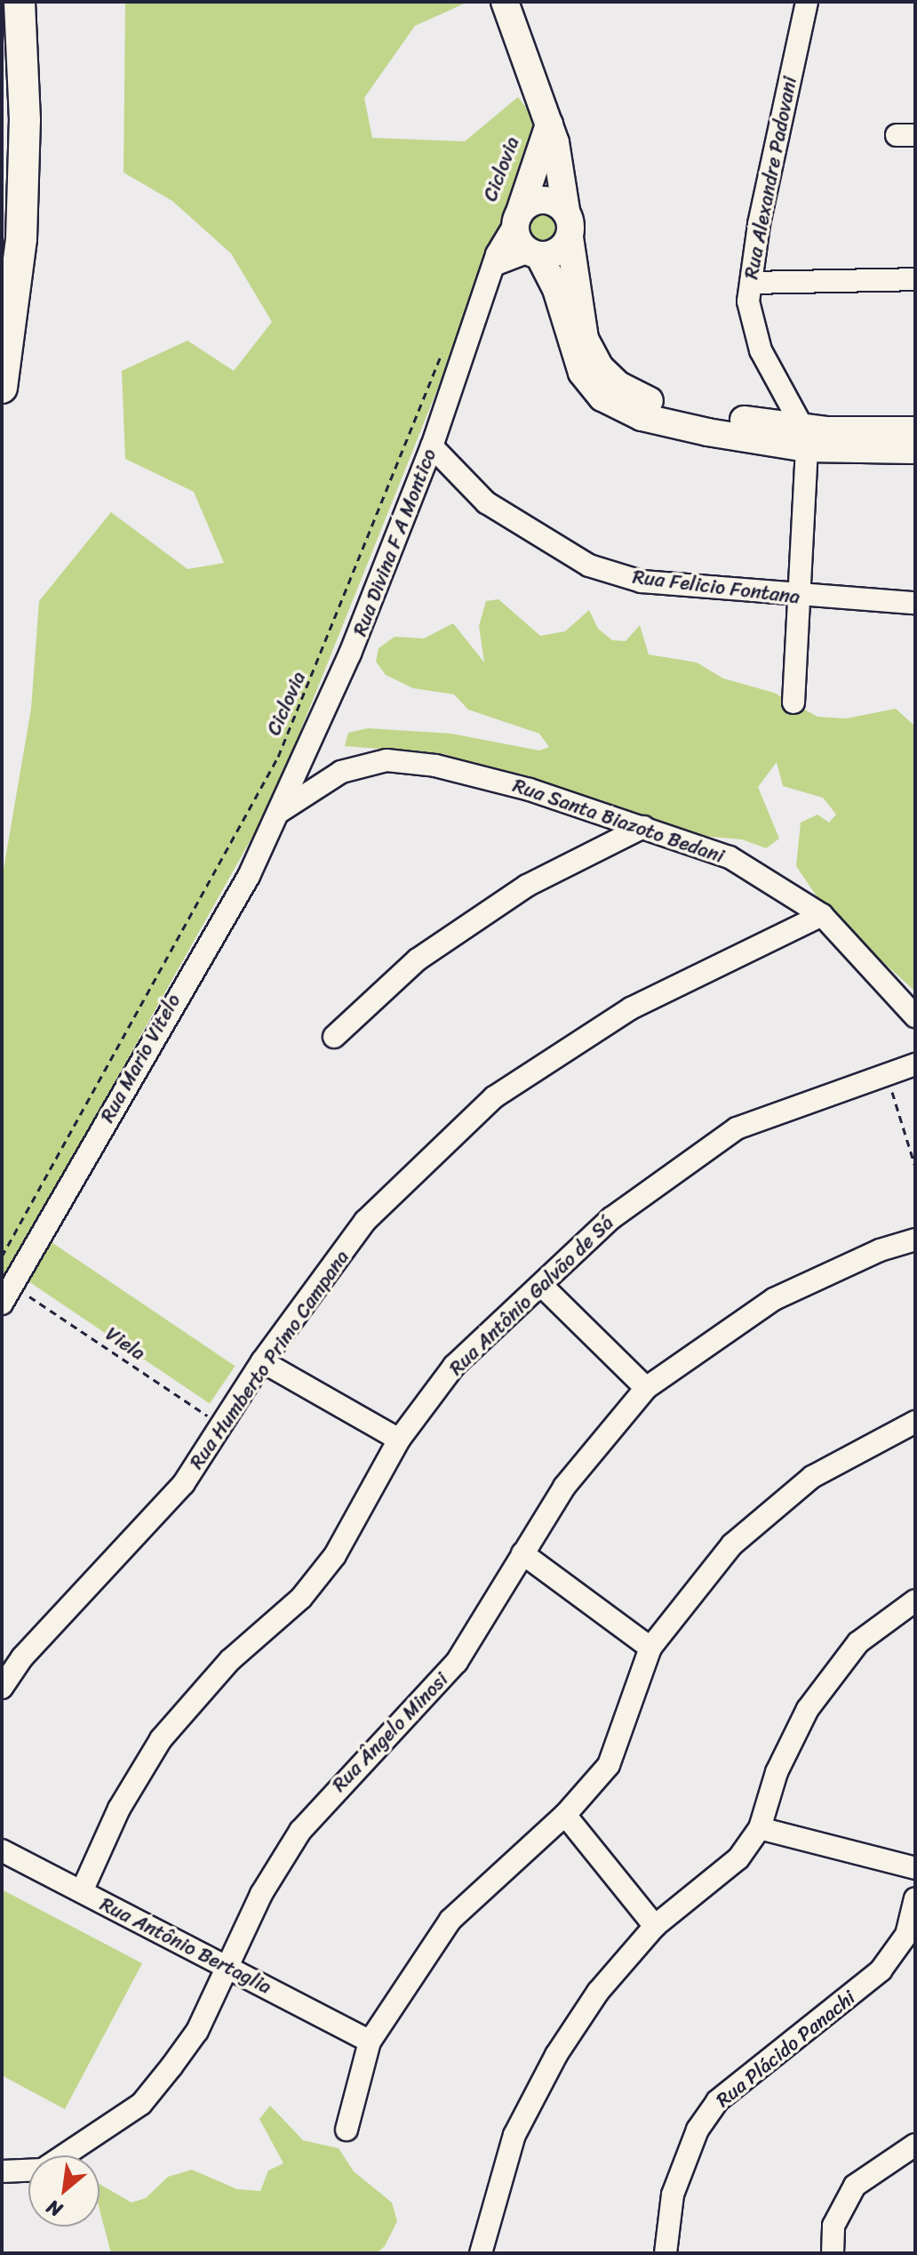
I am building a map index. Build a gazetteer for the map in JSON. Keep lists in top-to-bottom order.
{
  "streets": {
    "street": [
      "Rua Alexandre Padovani",
      "Rua Divina F A Montico",
      "Rua Felicio Fontana",
      "Rua Santa Biazoto Bedani",
      "Rua Mario Vitelo",
      "Rua Antônio Galvão de Sá",
      "Rua Humberto Primo Campana",
      "Rua Ângelo Minosi",
      "Rua Antônio Bertaglia",
      "Rua Plácido Panachi"
    ],
    "path": ["Ciclovia", "Viela"]
  },
  "crossings": [
    ["Rua Divina F A Montico", "Rua Felicio Fontana"],
    ["Rua Divina F A Montico", "Rua Santa Biazoto Bedani"],
    ["Rua Divina F A Montico", "Rua Mario Vitelo"],
    ["Rua Santa Biazoto Bedani", "Rua Mario Vitelo"],
    ["Rua Santa Biazoto Bedani", "Rua Humberto Primo Campana"],
    ["Rua Mario Vitelo", "Viela"],
    ["Rua Antônio Galvão de Sá", "Rua Antônio Bertaglia"],
    ["Viela", "Rua Humberto Primo Campana"],
    ["Rua Ângelo Minosi", "Rua Antônio Bertaglia"]
  ],
  "north": "bottom left"
}
